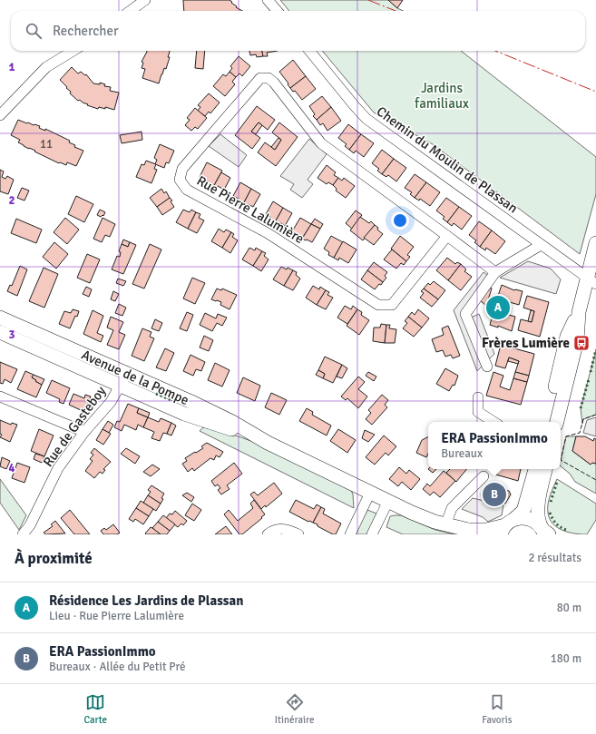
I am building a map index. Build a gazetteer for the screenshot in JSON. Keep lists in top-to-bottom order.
{
  "streets": {
    "street": [
      "Chemin du Moulin de Plassan",
      "Rue Pierre Lalumière",
      "Avenue de la Pompe",
      "Rue de Gasteboy"
    ]
  },
  "crossings": [
    ["Avenue de la Pompe", "Rue de Gasteboy"]
  ],
  "parks": ["Jardins familiaux"],
  "places": {
    "bus stop": ["Frères Lumière"]
  },
  "house_numbers": ["11"],
  "page": {
    "search": "Rechercher",
    "pins": ["A", "B"],
    "popup": ["ERA PassionImmo", "Bureaux"],
    "heading": ["À proximité", "2 résultats"],
    "list": [
      {
        "mark": "A",
        "name": "Résidence Les Jardins de Plassan",
        "note": "Lieu · Rue Pierre Lalumière",
        "value": "80 m"
      },
      {
        "mark": "B",
        "name": "ERA PassionImmo",
        "note": "Bureaux · Allée du Petit Pré",
        "value": "180 m"
      }
    ],
    "nav": ["Carte", "Itinéraire", "Favoris"]
  },
  "grid": {
    "rows": [
      "1",
      "2",
      "3",
      "4"
    ]
  }
}
